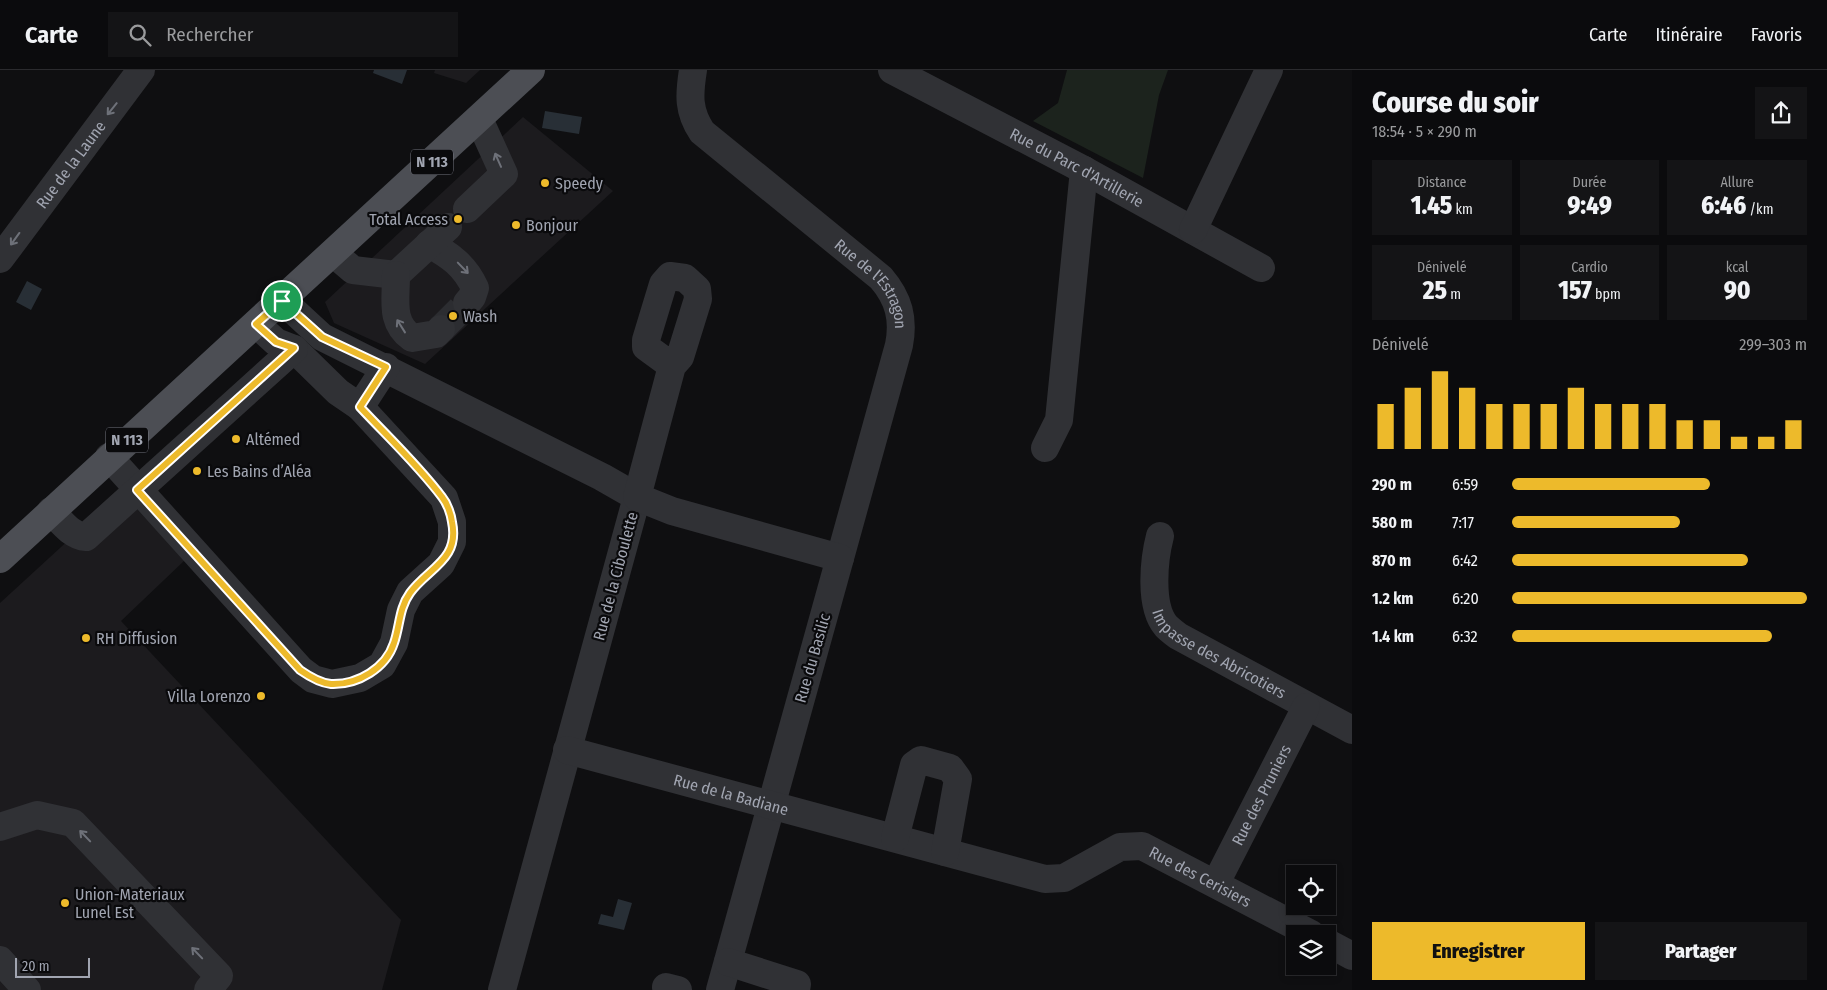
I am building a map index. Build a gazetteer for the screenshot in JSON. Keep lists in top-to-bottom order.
{
  "streets": {
    "main road": ["N 113"],
    "street": [
      "Rue de la Laune",
      "Rue du Parc d'Artillerie",
      "Rue de l'Estragon",
      "Rue de la Ciboulette",
      "Impasse des Abricotiers",
      "Rue du Basilic",
      "Rue de la Badiane",
      "Rue des Pruniers",
      "Rue des Cerisiers"
    ]
  },
  "crossings": [
    ["N 113", "Rue de la Ciboulette"],
    ["Rue de l'Estragon", "Rue du Basilic"],
    ["Rue de la Ciboulette", "Rue de la Badiane"],
    ["Impasse des Abricotiers", "Rue des Pruniers"],
    ["Rue du Basilic", "Rue de la Badiane"],
    ["Rue de la Badiane", "Rue des Cerisiers"],
    ["Rue des Pruniers", "Rue des Cerisiers"]
  ],
  "one_way": ["Rue de la Laune"],
  "places": [
    "Speedy",
    "Total Access",
    "Bonjour",
    "Wash",
    "Altémed",
    "Les Bains d’Aléa",
    "RH Diffusion",
    "Villa Lorenzo",
    "Union-Materiaux Lunel Est"
  ],
  "scale_bar": "20 m",
  "page": {
    "header": "Carte",
    "search": "Rechercher",
    "nav": ["Carte", "Itinéraire", "Favoris"],
    "heading": ["Course du soir", "18:54 · 5 × 290 m"],
    "stats": [
      ["Distance", "1.45 km"],
      ["Durée", "9:49"],
      ["Allure", "6:46 /km"],
      ["Dénivelé", "25 m"],
      ["Cardio", "157 bpm"],
      ["kcal", "90"]
    ],
    "chart": ["Dénivelé", "299–303 m"],
    "list": [
      {
        "name": "290 m",
        "note": "6:59"
      },
      {
        "name": "580 m",
        "note": "7:17"
      },
      {
        "name": "870 m",
        "note": "6:42"
      },
      {
        "name": "1.2 km",
        "note": "6:20"
      },
      {
        "name": "1.4 km",
        "note": "6:32"
      }
    ],
    "buttons": ["Enregistrer", "Partager"],
    "scale": "20 m"
  }
}
